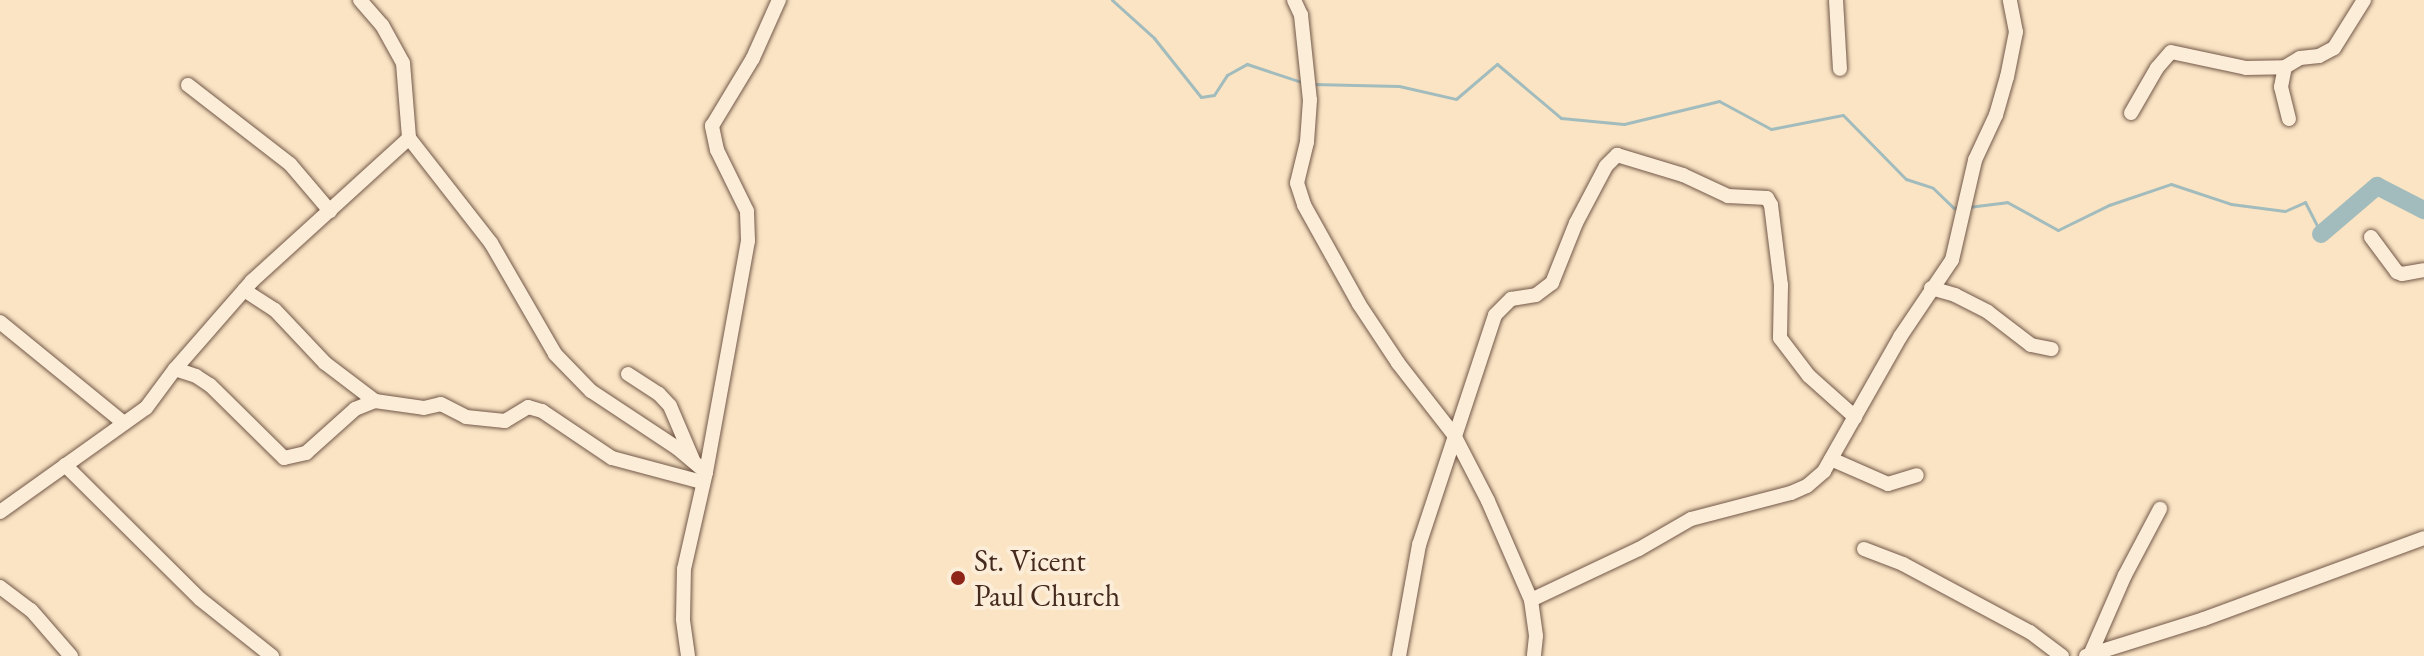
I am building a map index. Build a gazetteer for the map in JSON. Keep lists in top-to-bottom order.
{
  "places": ["St. Vicent Paul Church"]
}
